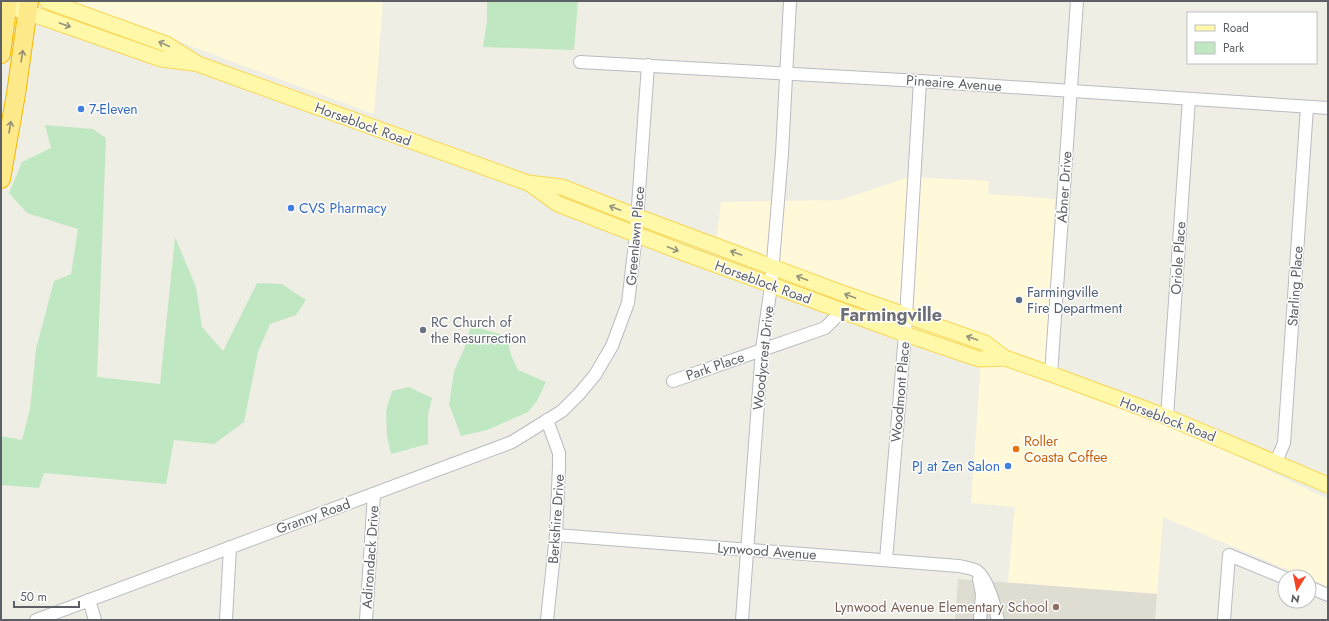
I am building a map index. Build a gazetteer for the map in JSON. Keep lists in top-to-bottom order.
{
  "streets": {
    "main road": ["Horseblock Road"],
    "street": [
      "Pineaire Avenue",
      "Abner Drive",
      "Greenlawn Place",
      "Oriole Place",
      "Starling Place",
      "Woodycrest Drive",
      "Park Place",
      "Woodmont Place",
      "Granny Road",
      "Berkshire Drive",
      "Lynwood Avenue",
      "Adirondack Drive"
    ]
  },
  "crossings": [
    ["Pineaire Avenue", "Abner Drive"],
    ["Pineaire Avenue", "Greenlawn Place"],
    ["Pineaire Avenue", "Oriole Place"],
    ["Pineaire Avenue", "Starling Place"],
    ["Pineaire Avenue", "Woodycrest Drive"],
    ["Pineaire Avenue", "Woodmont Place"],
    ["Horseblock Road", "Abner Drive"],
    ["Horseblock Road", "Greenlawn Place"],
    ["Horseblock Road", "Oriole Place"],
    ["Horseblock Road", "Starling Place"],
    ["Horseblock Road", "Woodycrest Drive"],
    ["Horseblock Road", "Park Place"],
    ["Horseblock Road", "Woodmont Place"],
    ["Greenlawn Place", "Granny Road"],
    ["Woodycrest Drive", "Park Place"],
    ["Woodycrest Drive", "Lynwood Avenue"],
    ["Woodmont Place", "Lynwood Avenue"],
    ["Granny Road", "Berkshire Drive"],
    ["Granny Road", "Adirondack Drive"],
    ["Berkshire Drive", "Lynwood Avenue"]
  ],
  "districts": ["Farmingville"],
  "places": [
    "7-Eleven",
    "CVS Pharmacy",
    "Farmingville Fire Department",
    "RC Church of the Resurrection",
    "Roller Coasta Coffee",
    "PJ at Zen Salon",
    "Lynwood Avenue Elementary School"
  ],
  "legend": ["Road", "Park"],
  "scale_bar": "50 m",
  "north": "bottom"
}
